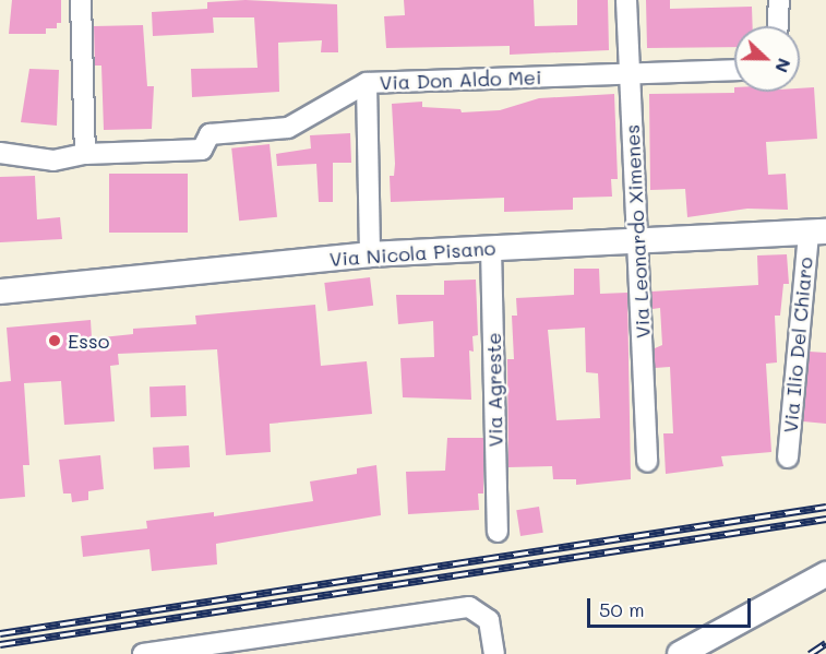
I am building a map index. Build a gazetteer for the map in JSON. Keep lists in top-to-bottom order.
{
  "streets": {
    "street": [
      "Via Don Aldo Mei",
      "Via Leonardo Ximenes",
      "Via Nicola Pisano",
      "Via Ilio Del Chiaro",
      "Via Agreste"
    ]
  },
  "crossings": [
    ["Via Don Aldo Mei", "Via Leonardo Ximenes"],
    ["Via Leonardo Ximenes", "Via Nicola Pisano"],
    ["Via Nicola Pisano", "Via Ilio Del Chiaro"],
    ["Via Nicola Pisano", "Via Agreste"]
  ],
  "places": ["Esso"],
  "scale_bar": "50 m",
  "north": "right"
}
